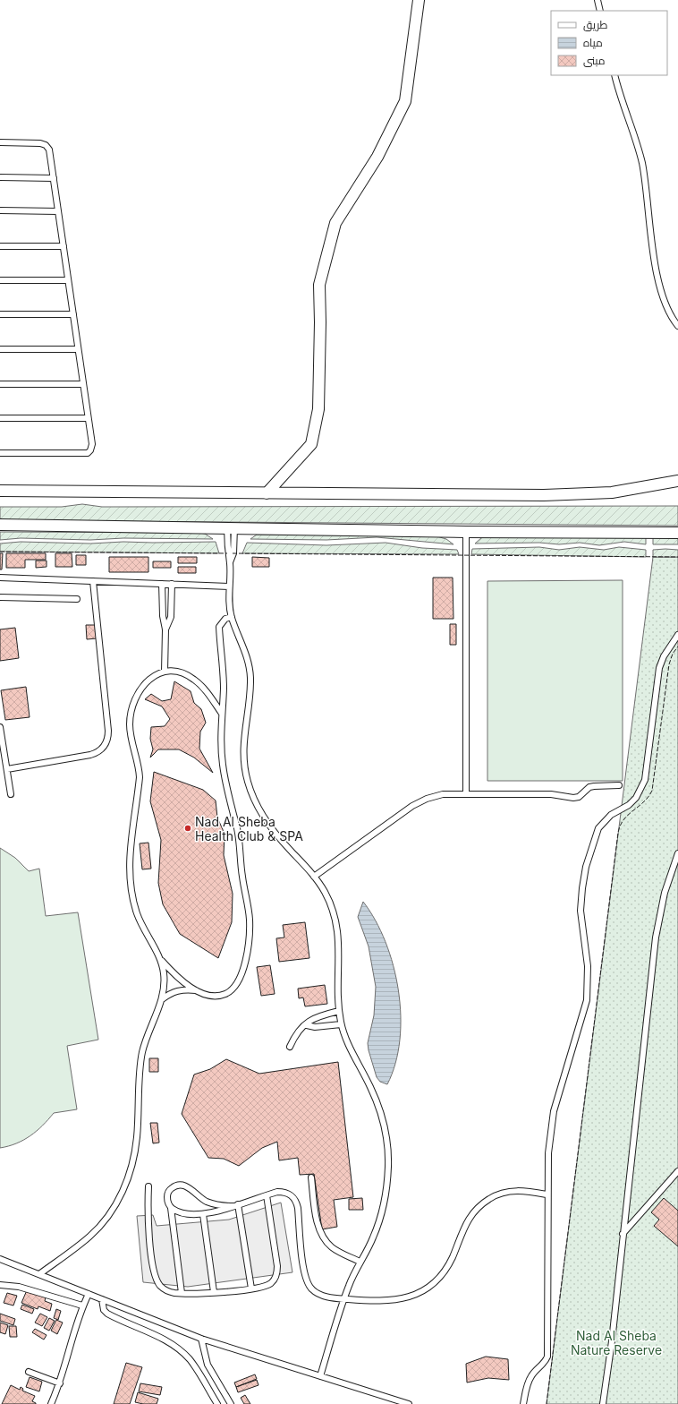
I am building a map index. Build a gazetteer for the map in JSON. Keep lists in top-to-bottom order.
{
  "parks": ["Nad Al Sheba Nature Reserve"],
  "places": ["Nad Al Sheba Health Club & SPA"],
  "legend": ["طريق", "مياه", "مبنى"]
}
